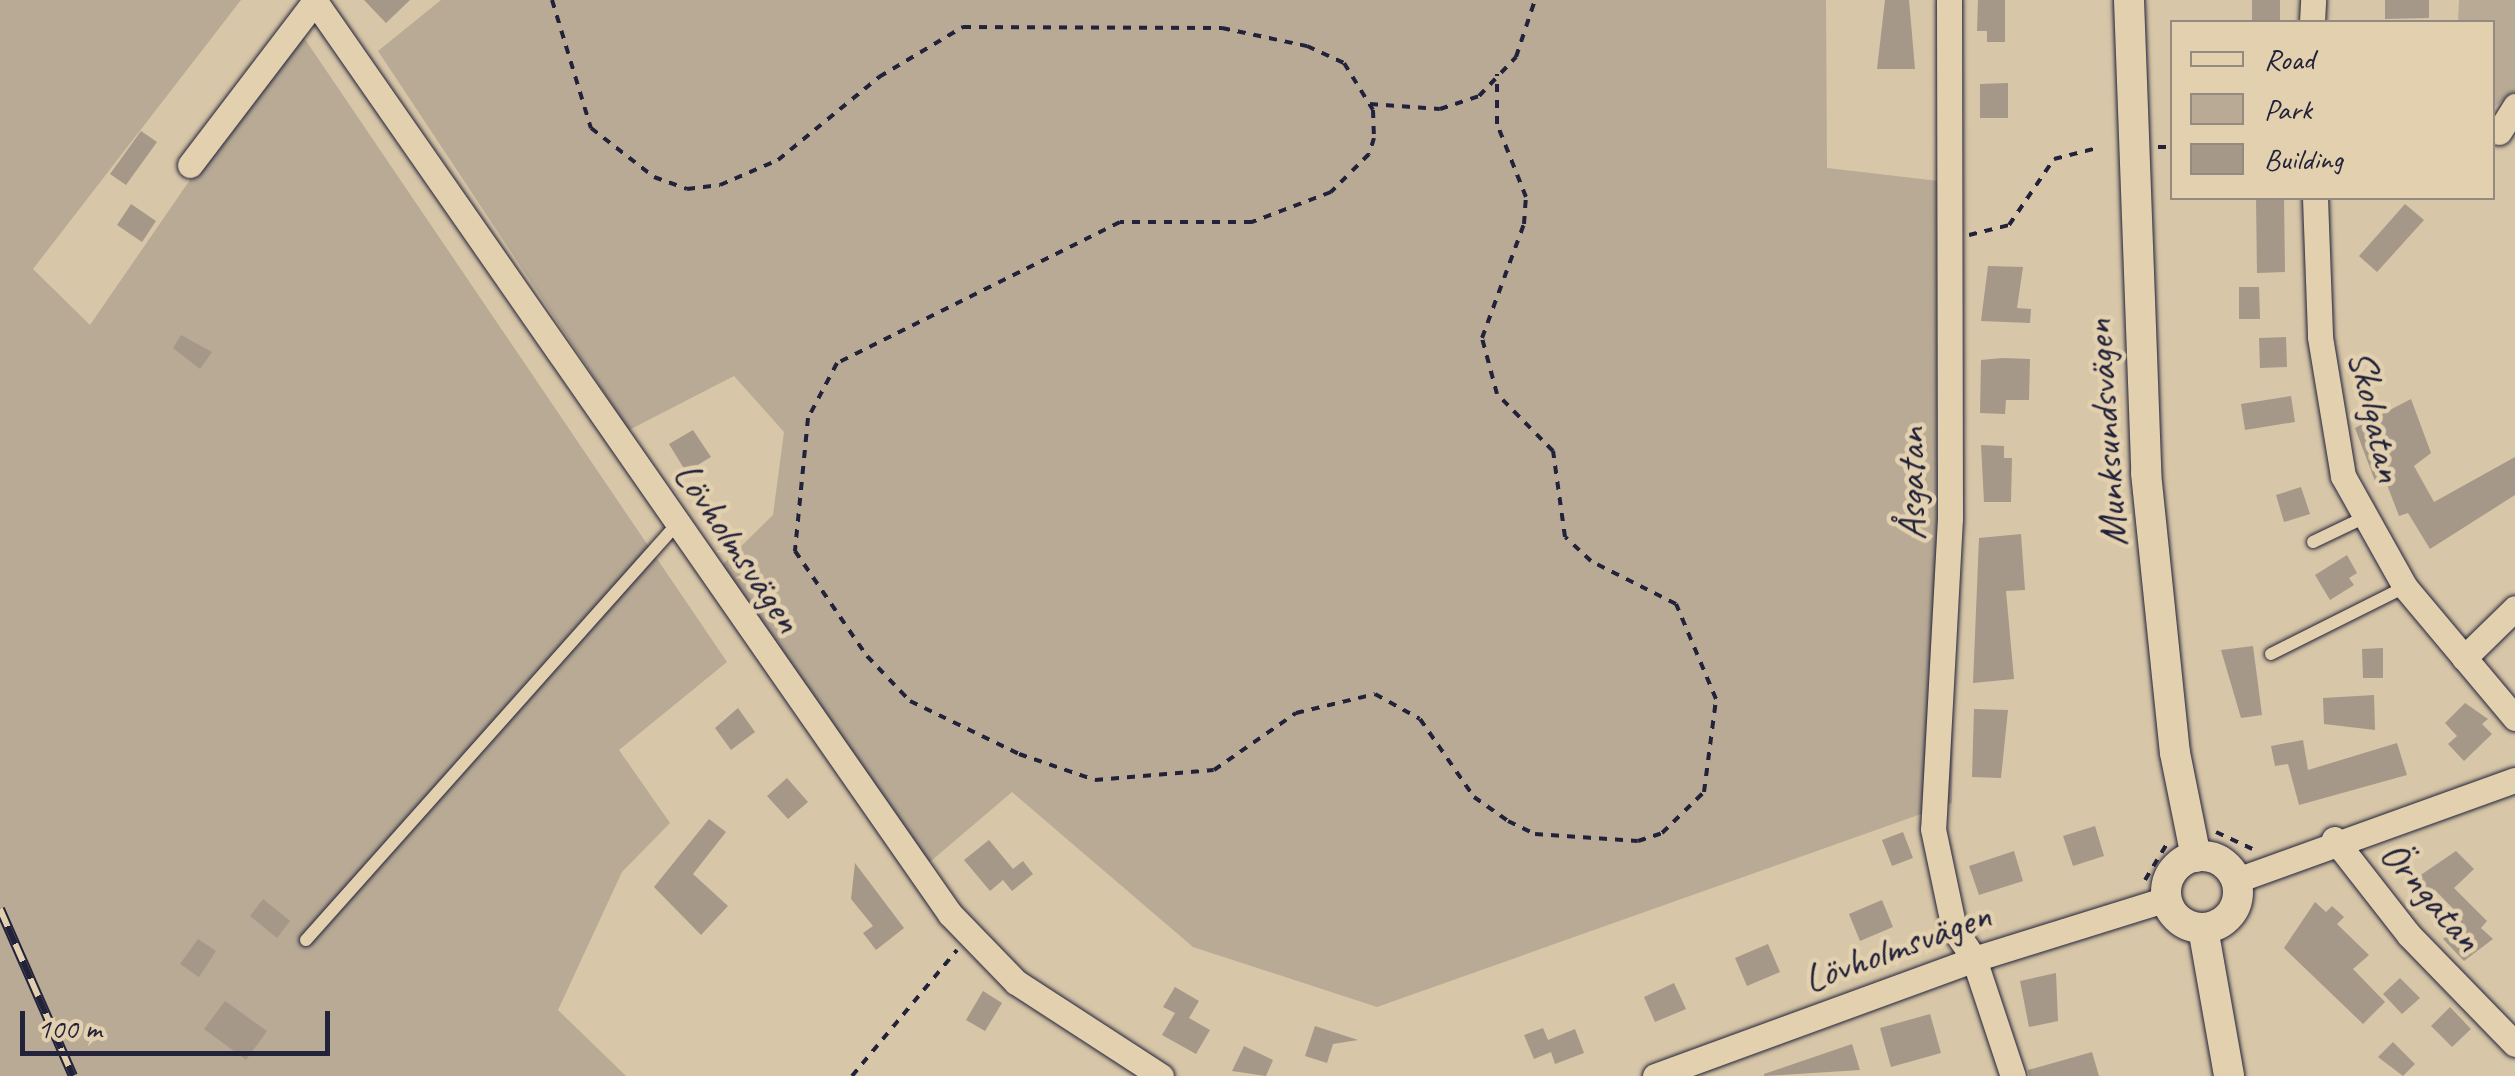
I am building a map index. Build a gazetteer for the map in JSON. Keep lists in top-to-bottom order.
{
  "streets": {
    "street": [
      "Skolgatan",
      "Munksundsvägen",
      "Åsgatan",
      "Lövholmsvägen",
      "Örngatan"
    ]
  },
  "crossings": [
    ["Munksundsvägen", "Lövholmsvägen"],
    ["Åsgatan", "Lövholmsvägen"]
  ],
  "legend": ["Road", "Park", "Building"],
  "scale_bar": "100 m"
}
